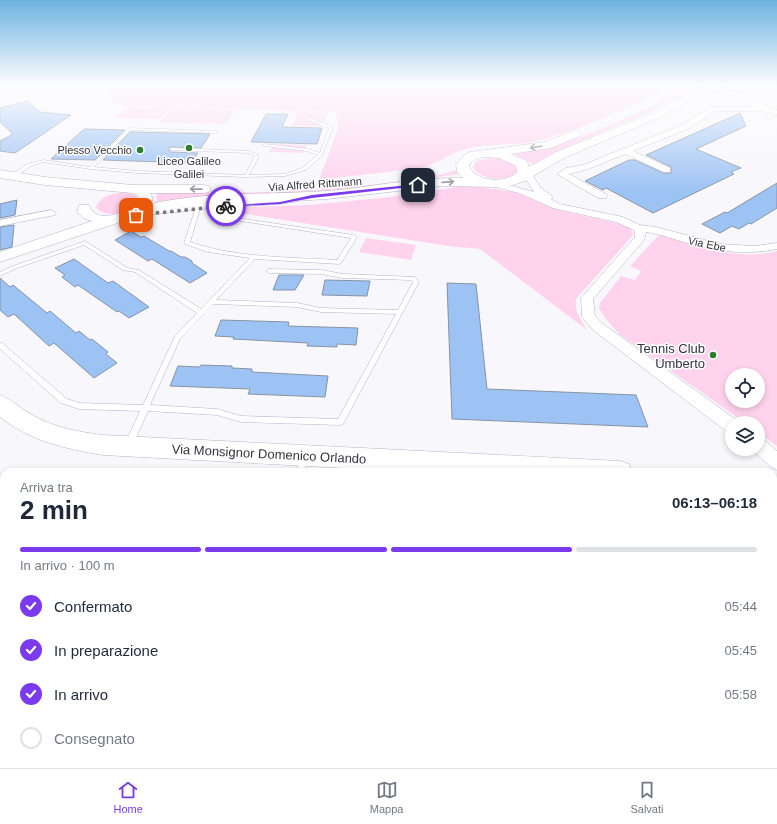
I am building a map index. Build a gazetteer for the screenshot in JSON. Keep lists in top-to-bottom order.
{
  "streets": {
    "main road": ["Via Alfred Rittmann", "Via Monsignor Domenico Orlando"],
    "street": ["Via Ebe"]
  },
  "places": ["Liceo Galileo Galilei", "Plesso Vecchio", "Tennis Club Umberto"],
  "page": {
    "heading": ["2 min", "Arriva tra", "06:13–06:18"],
    "bar": "In arrivo · 100 m",
    "list": [
      ["Confermato", "05:44"],
      ["In preparazione", "05:45"],
      ["In arrivo", "05:58"],
      "Consegnato"
    ],
    "tabs": ["Home", "Mappa", "Salvati"]
  }
}
